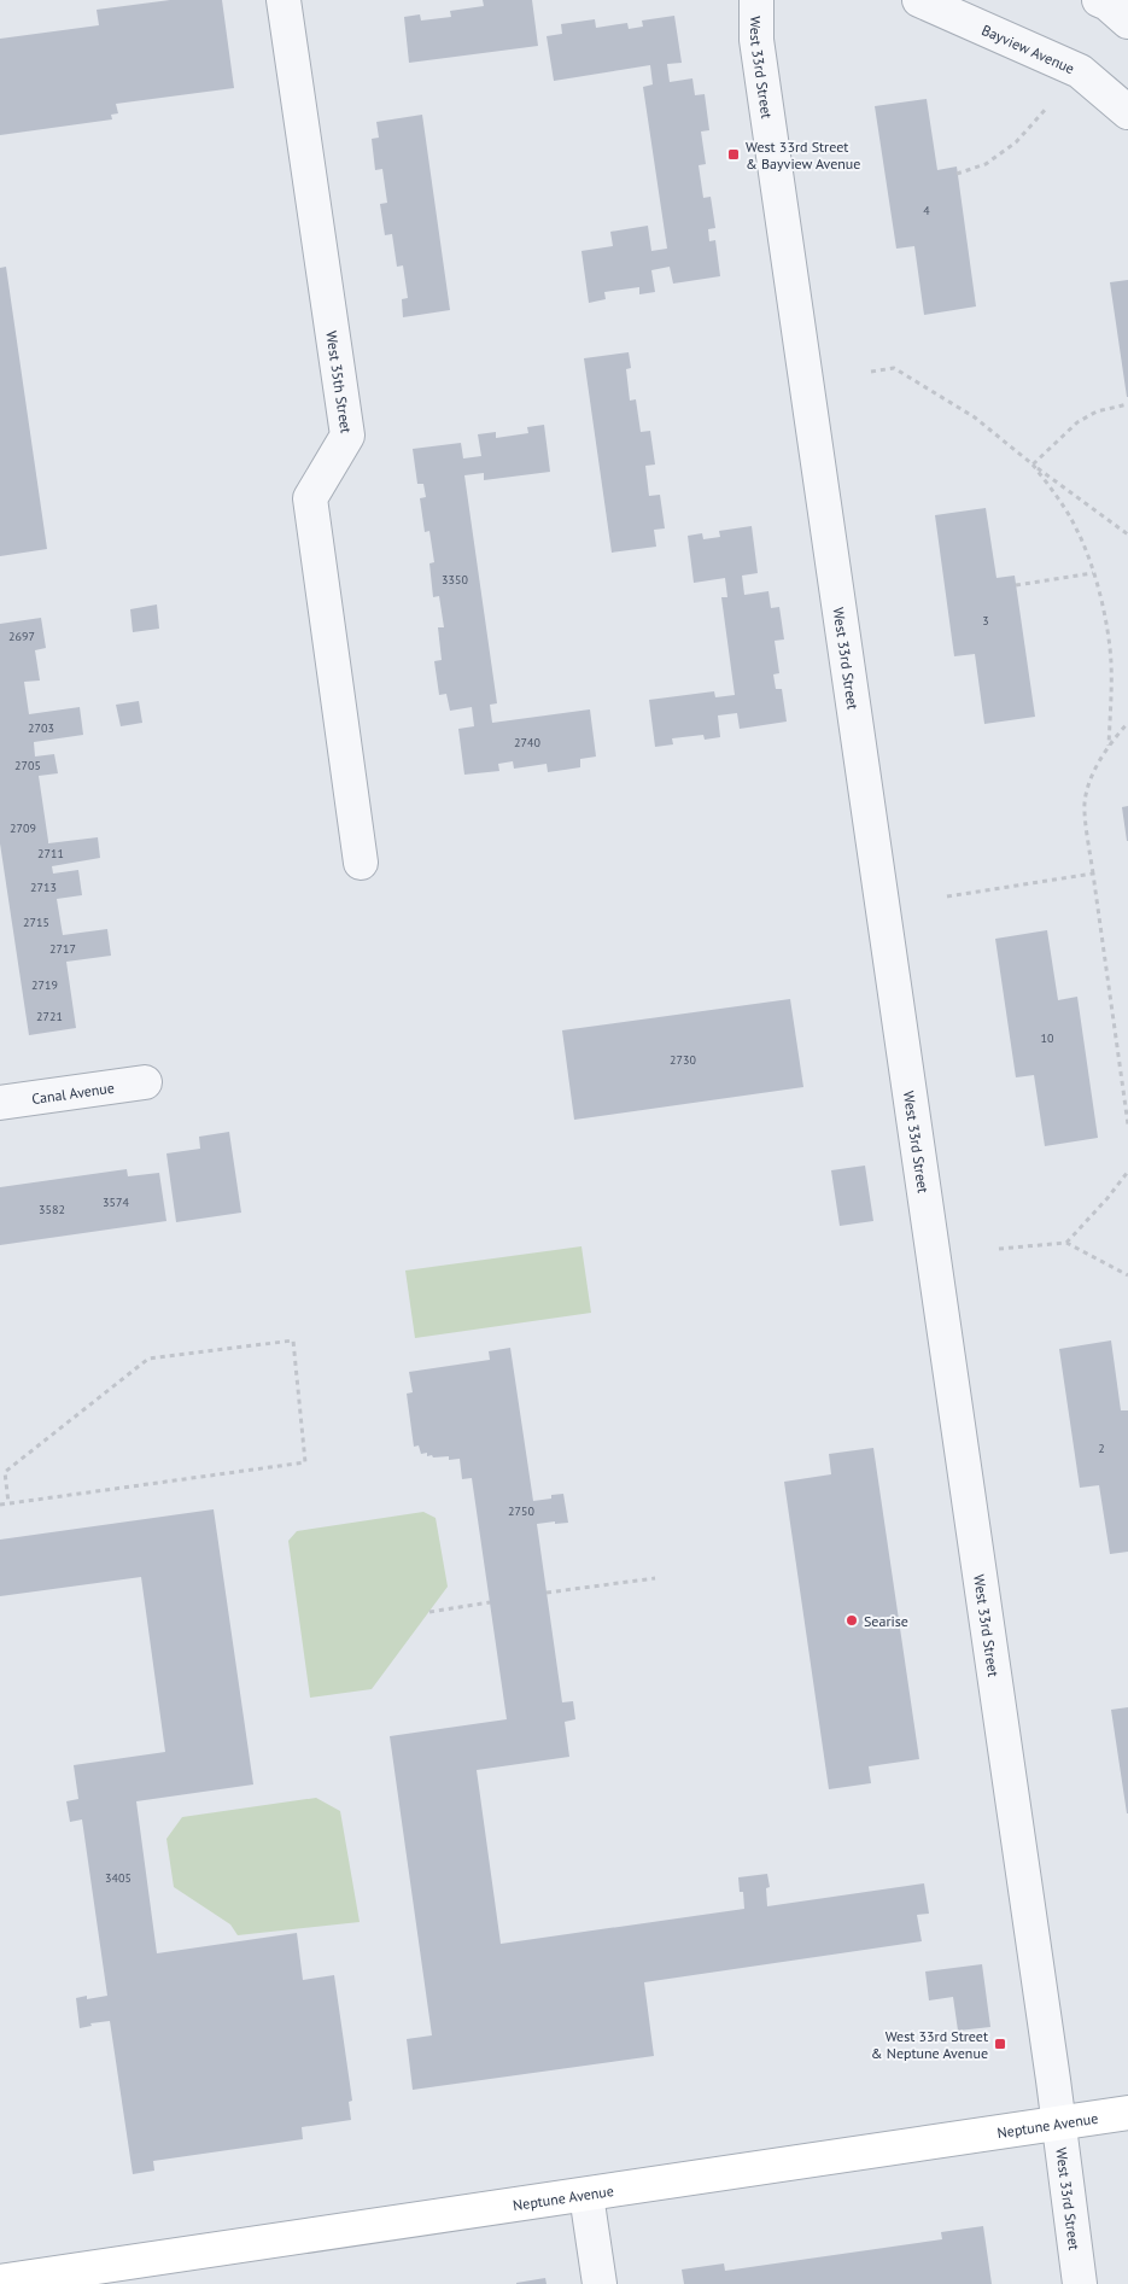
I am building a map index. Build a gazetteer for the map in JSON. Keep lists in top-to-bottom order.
{
  "streets": {
    "main road": ["Neptune Avenue"],
    "street": [
      "Bayview Avenue",
      "West 33rd Street",
      "West 35th Street",
      "Canal Avenue"
    ]
  },
  "crossings": [
    ["West 33rd Street", "Neptune Avenue"]
  ],
  "places": {
    "transit": ["West 33rd Street & Bayview Avenue", "West 33rd Street & Neptune Avenue"],
    "other": ["Searise"]
  },
  "house_numbers": [
    "4",
    "3350",
    "3",
    "2697",
    "2703",
    "2740",
    "2705",
    "2709",
    "2711",
    "2713",
    "2715",
    "2717",
    "2719",
    "2721",
    "10",
    "2730",
    "3574",
    "3582",
    "2",
    "2750",
    "3405"
  ]
}
